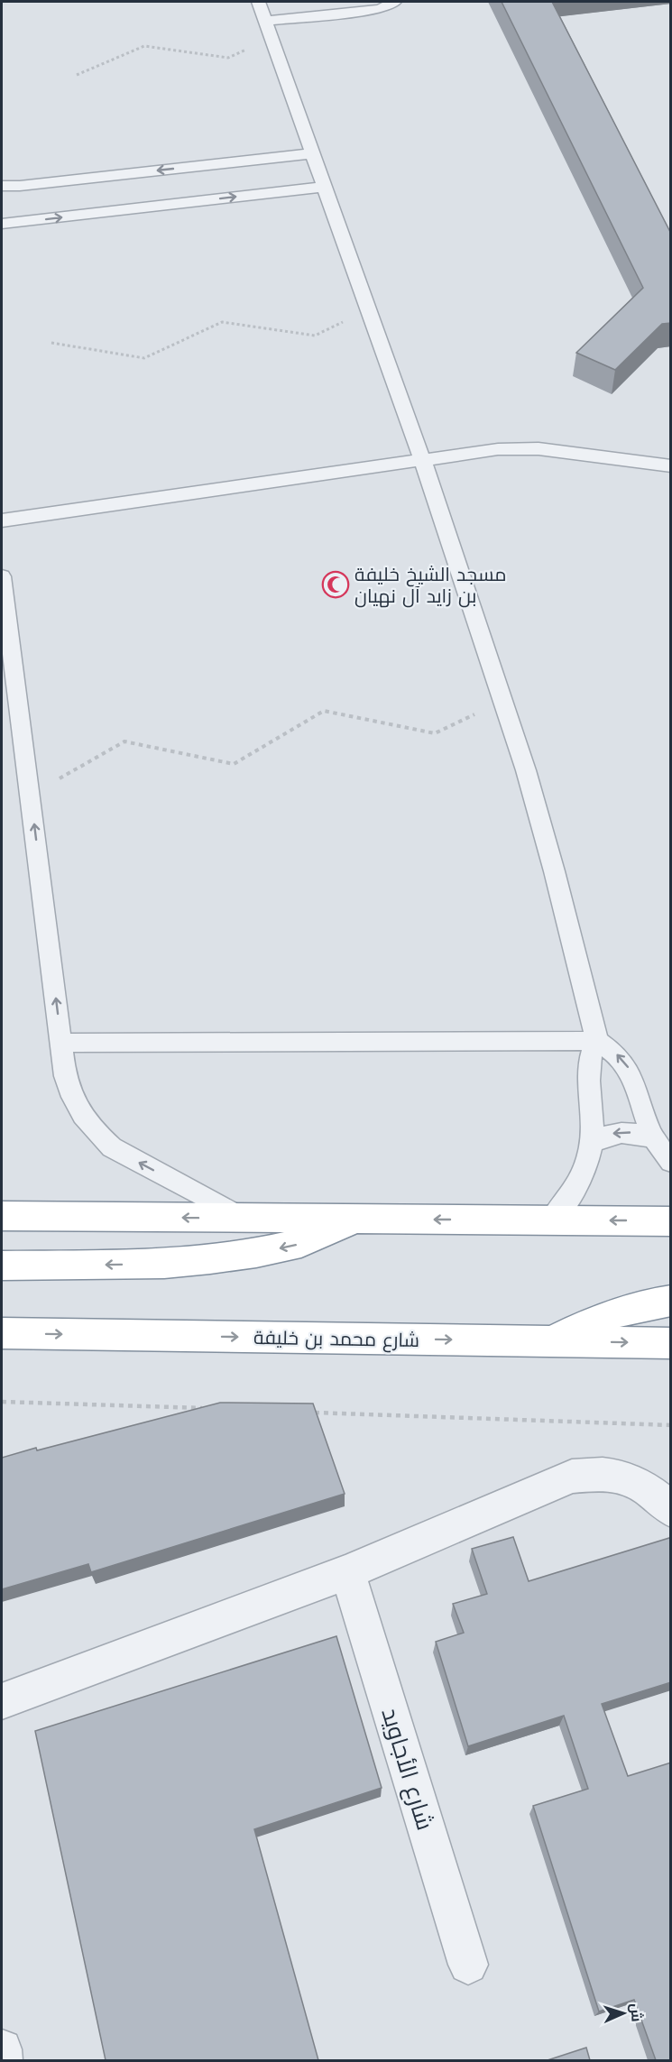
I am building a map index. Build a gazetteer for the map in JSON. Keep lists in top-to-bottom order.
{
  "streets": {
    "highway": ["شارع محمد بن خليفة"],
    "street": ["شارع الأجاويد"]
  },
  "places": {
    "mosque": ["مسجد الشيخ خليفة بن زايد آل نهيان"]
  },
  "north": "right"
}
